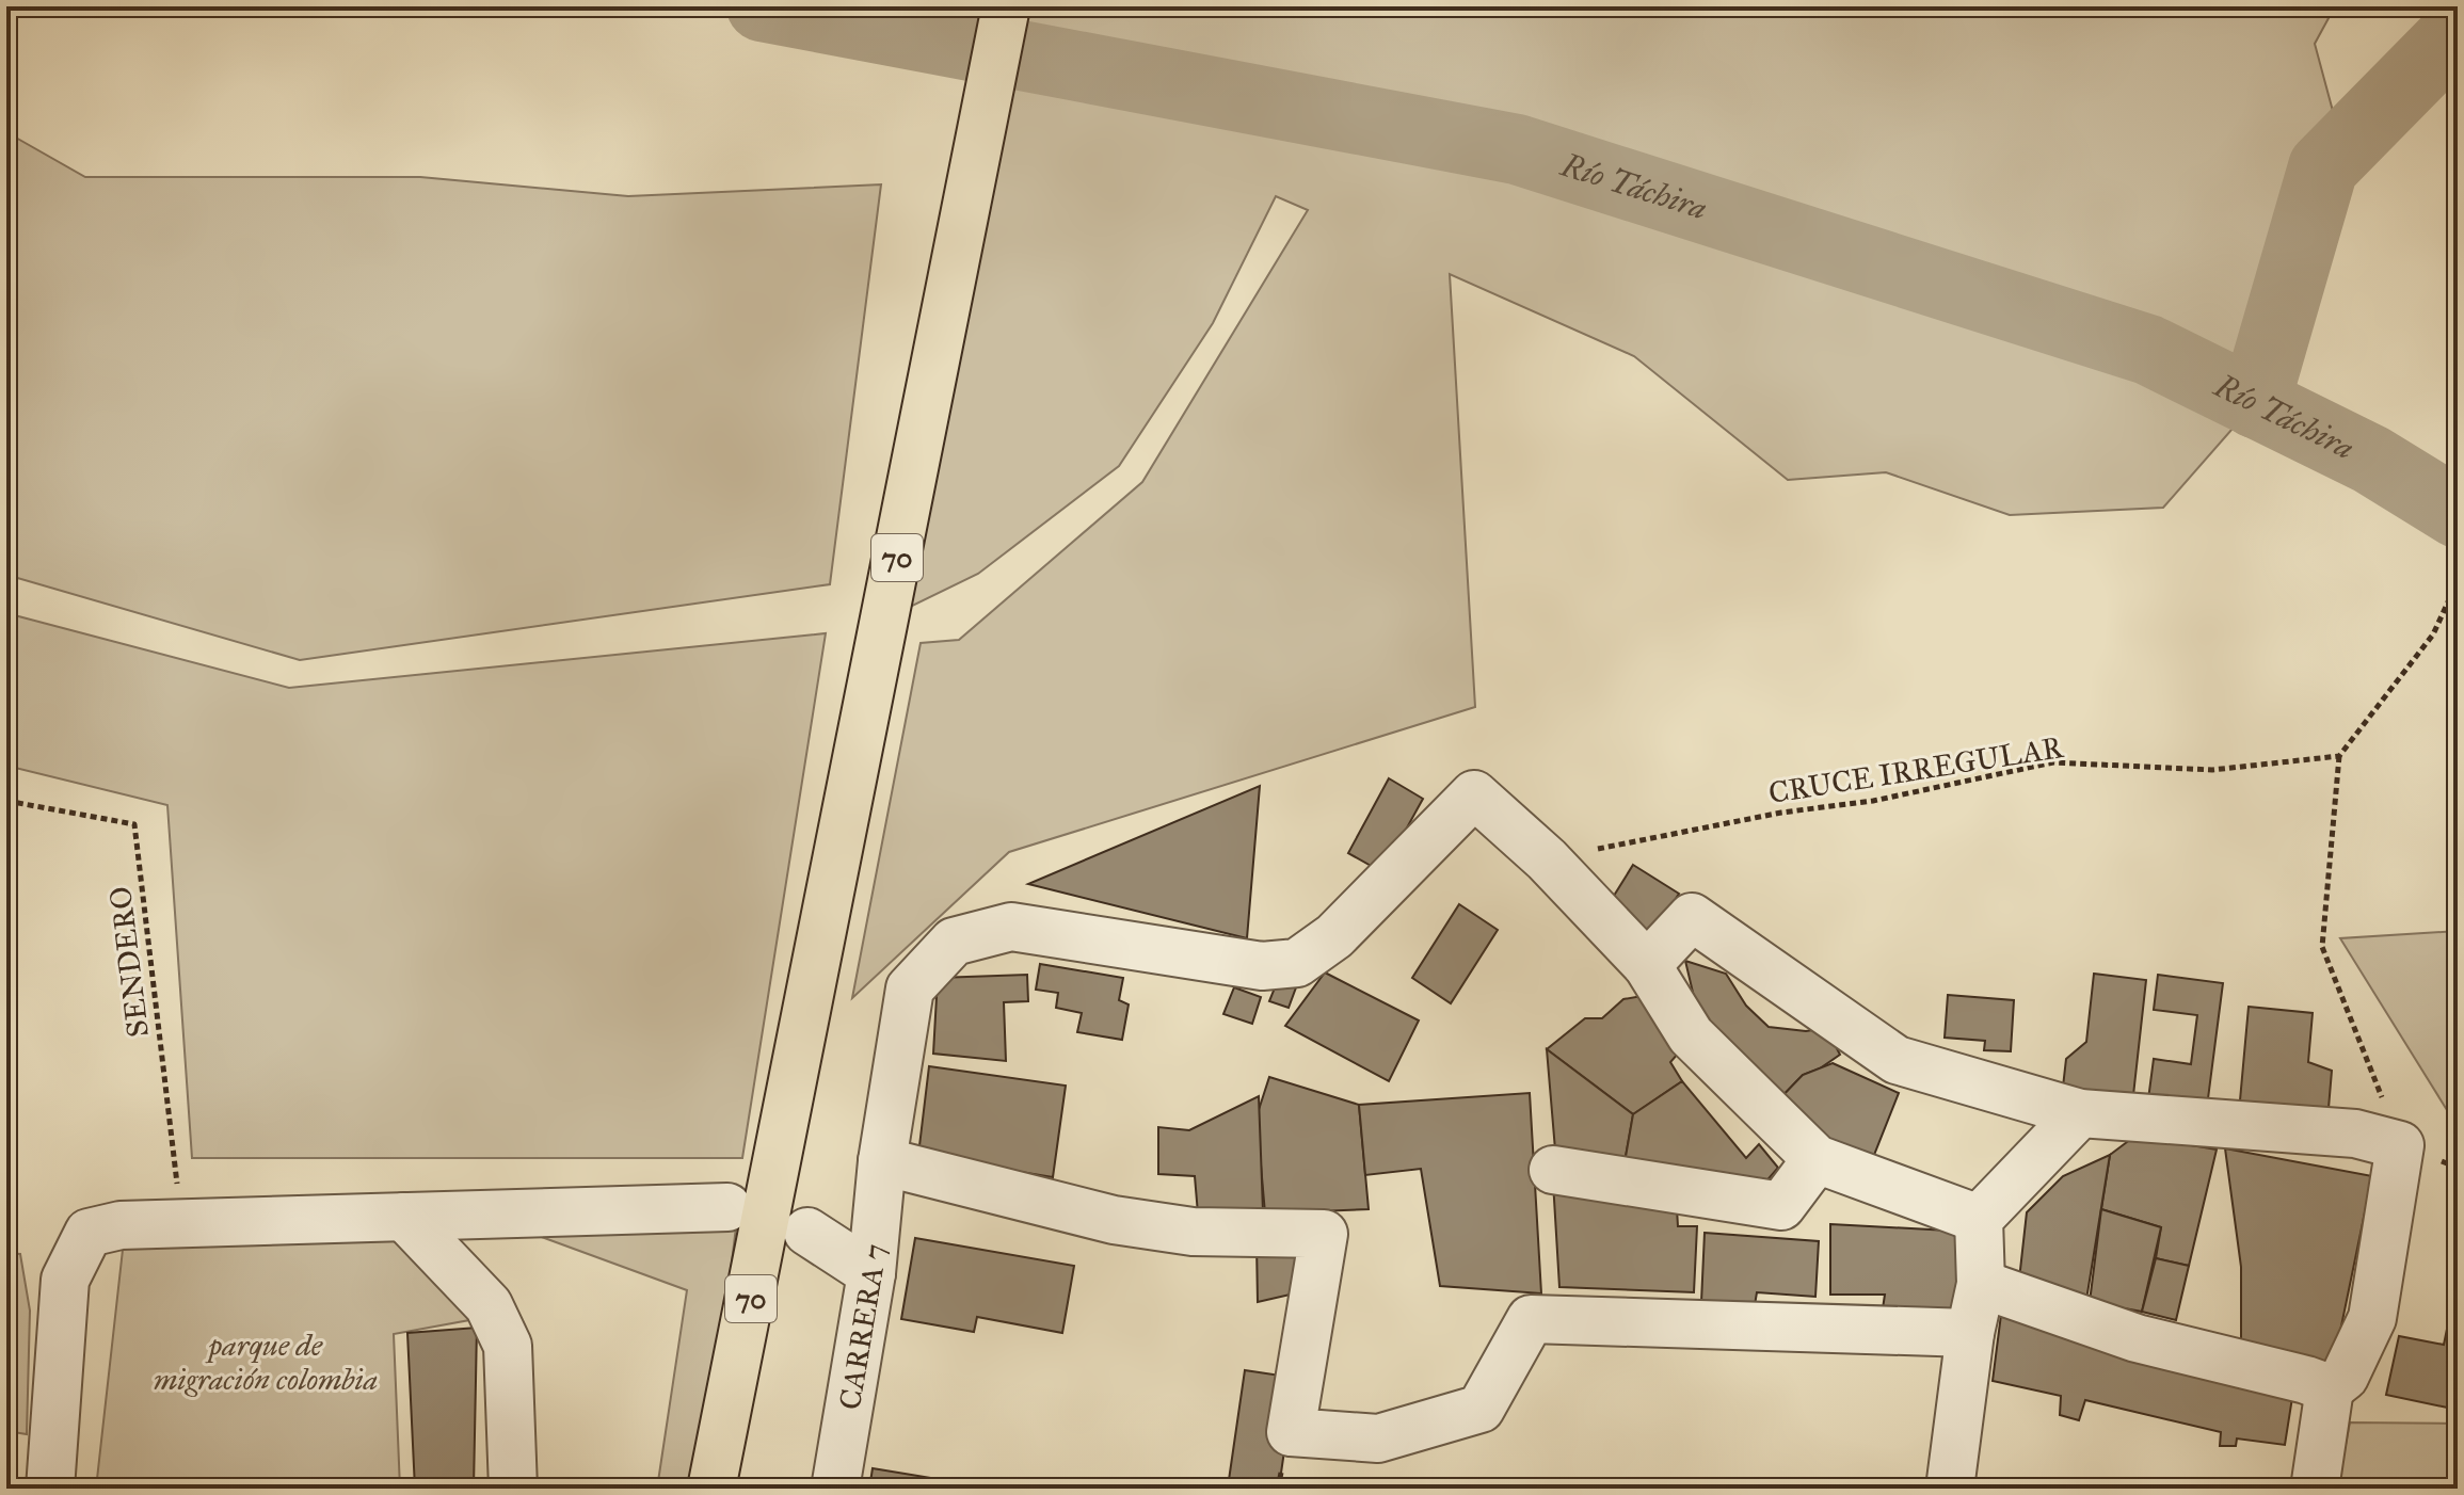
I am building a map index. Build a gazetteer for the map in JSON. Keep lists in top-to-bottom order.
{
  "streets": {
    "highway": ["70"],
    "street": ["CARRERA 7"],
    "path": ["CRUCE IRREGULAR", "SENDERO"]
  },
  "crossings": [
    ["CRUCE IRREGULAR", "CARRERA 7"]
  ],
  "water": ["Río Táchira"],
  "parks": ["parque de migración colombia"]
}
